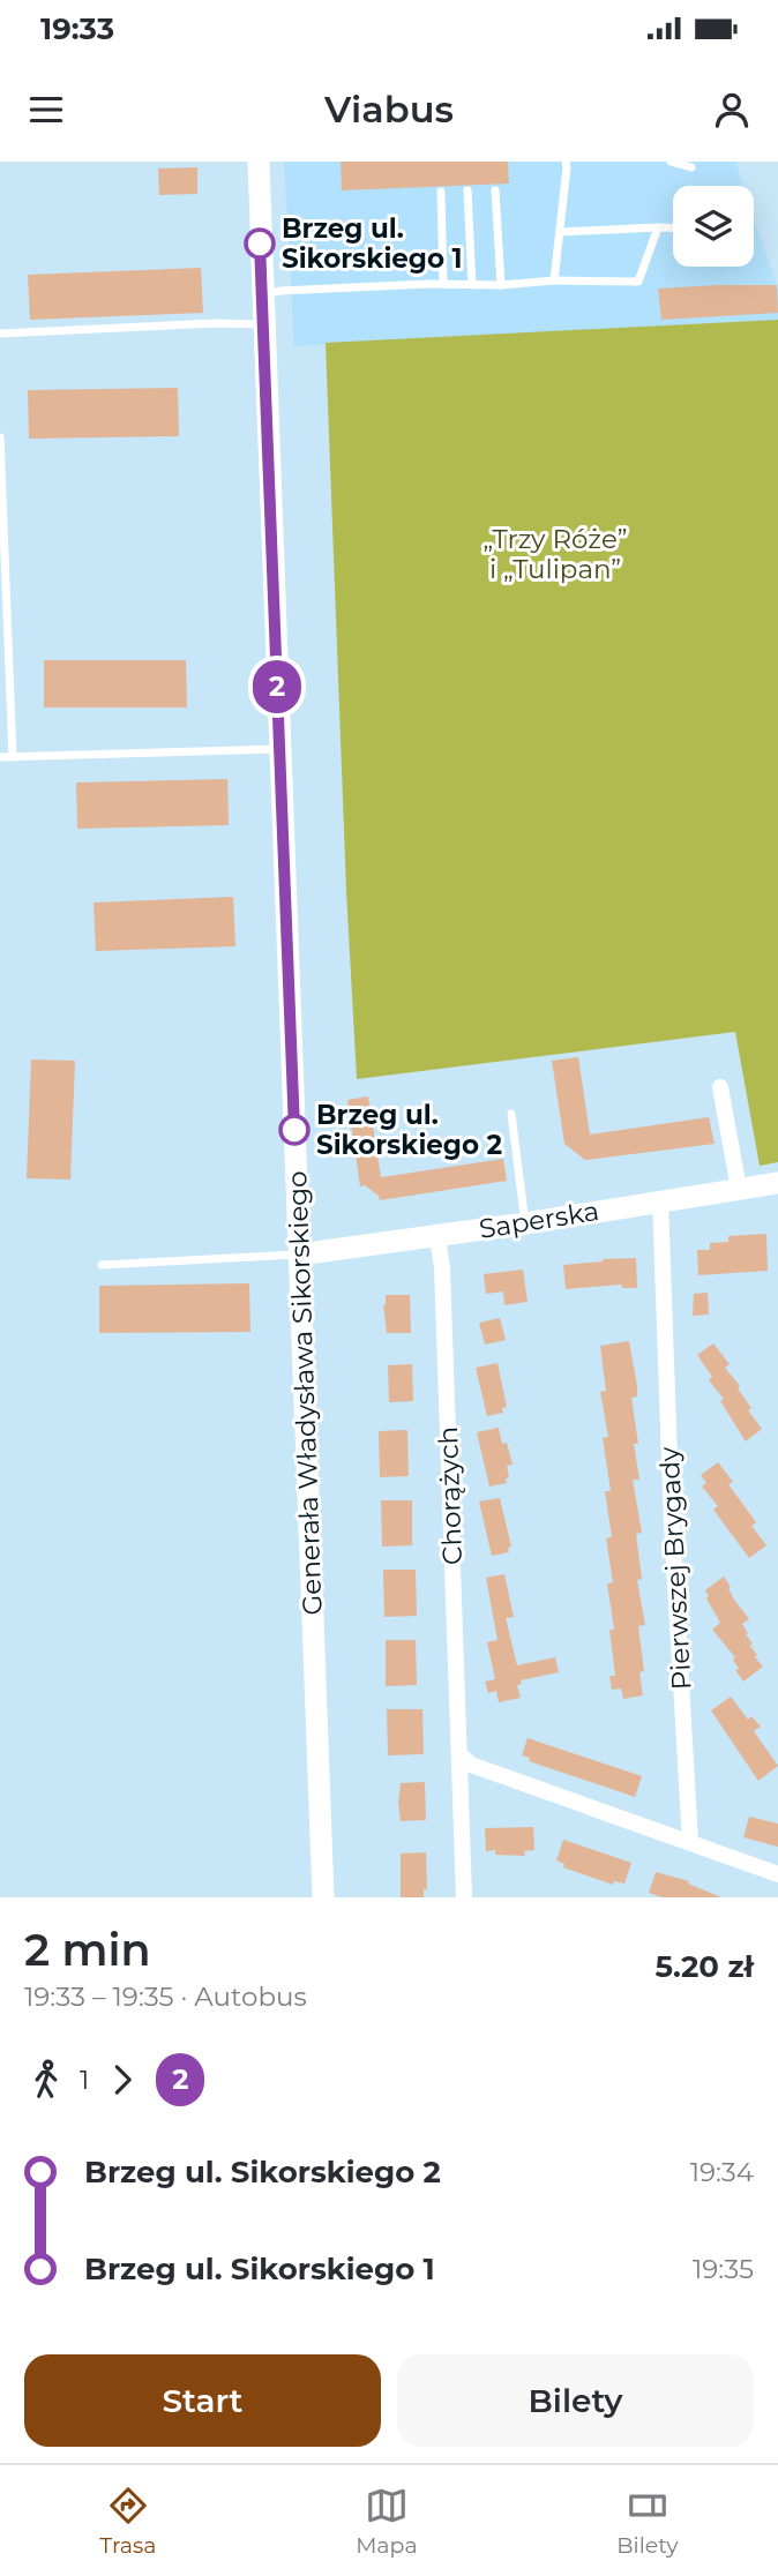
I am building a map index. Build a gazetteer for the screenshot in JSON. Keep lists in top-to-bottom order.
{
  "streets": {
    "main road": ["Saperska", "Generała Władysława Sikorskiego"],
    "street": ["Chorążych", "Pierwszej Brygady"]
  },
  "crossings": [
    ["Saperska", "Generała Władysława Sikorskiego"],
    ["Saperska", "Chorążych"],
    ["Saperska", "Pierwszej Brygady"]
  ],
  "parks": ["„Trzy Róże” i „Tulipan”"],
  "places": ["Brzeg ul. Sikorskiego 1", "Brzeg ul. Sikorskiego 2"],
  "lines": ["bus line 2"],
  "page": {
    "status": "19:33",
    "header": "Viabus",
    "on_map": "2",
    "heading": ["2 min", "19:33 – 19:35 · Autobus", "5.20 zł"],
    "legs": ["1", "2"],
    "list": [
      {
        "name": "Brzeg ul. Sikorskiego 2",
        "value": "19:34"
      },
      {
        "name": "Brzeg ul. Sikorskiego 1",
        "value": "19:35"
      }
    ],
    "buttons": ["Start", "Bilety"],
    "tabs": ["Trasa", "Mapa", "Bilety"]
  }
}
